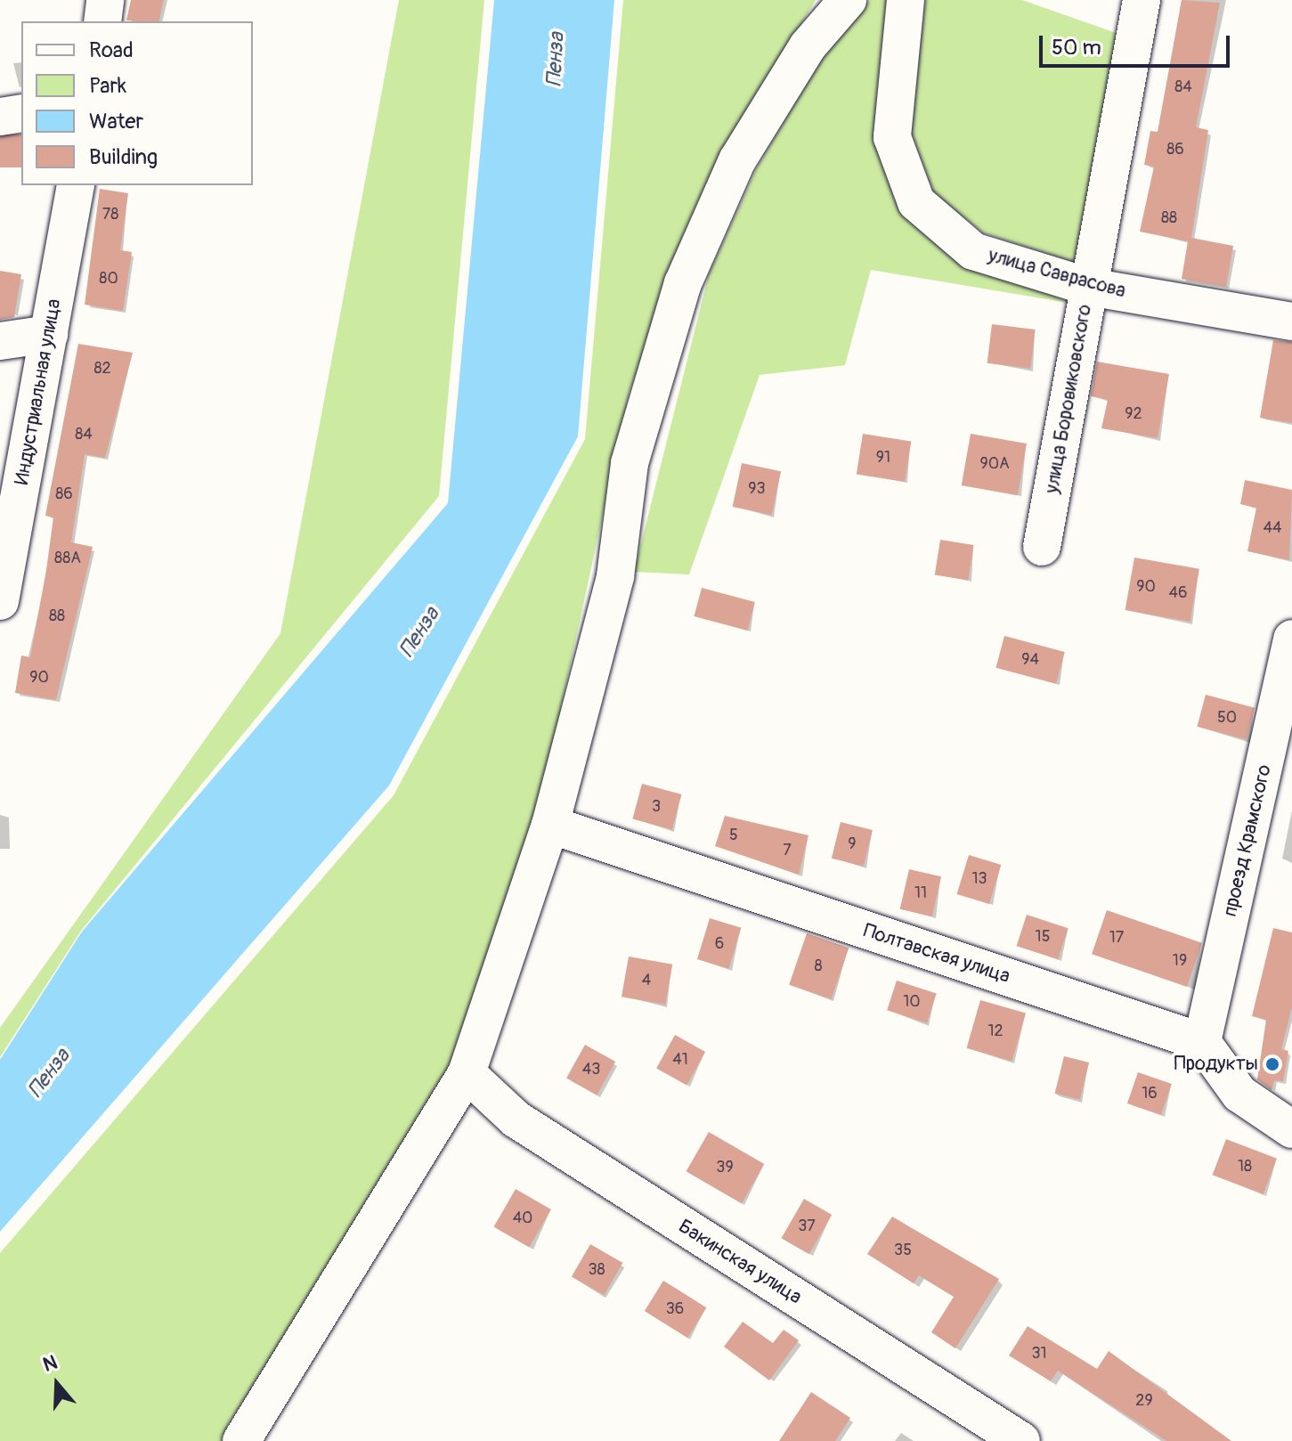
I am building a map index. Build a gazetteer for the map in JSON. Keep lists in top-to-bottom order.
{
  "streets": {
    "street": [
      "улица Саврасова",
      "Индустриальная улица",
      "улица Боровиковского",
      "проезд Крамского",
      "Полтавская улица",
      "Бакинская улица"
    ]
  },
  "crossings": [
    ["улица Саврасова", "улица Боровиковского"],
    ["проезд Крамского", "Полтавская улица"]
  ],
  "water": ["Пенза"],
  "places": ["Продукты"],
  "house_numbers": [
    "84",
    "86",
    "78",
    "88",
    "80",
    "82",
    "92",
    "84",
    "91",
    "90А",
    "93",
    "86",
    "44",
    "88А",
    "90",
    "46",
    "88",
    "94",
    "90",
    "50",
    "3",
    "5",
    "9",
    "7",
    "13",
    "11",
    "15",
    "17",
    "6",
    "19",
    "8",
    "4",
    "10",
    "12",
    "41",
    "43",
    "16",
    "18",
    "39",
    "40",
    "37",
    "35",
    "38",
    "36",
    "31",
    "29"
  ],
  "legend": [
    "Road",
    "Park",
    "Water",
    "Building"
  ],
  "scale_bar": "50 m",
  "north": "top"
}
